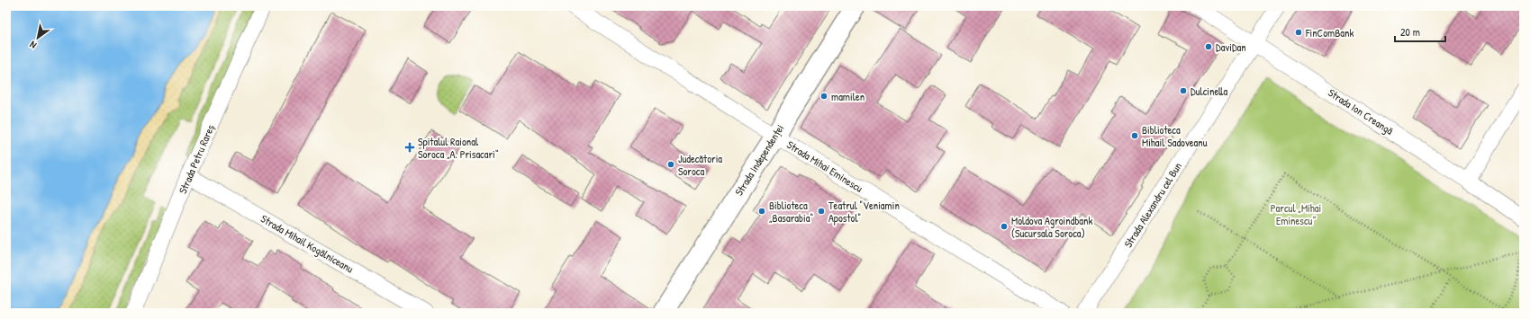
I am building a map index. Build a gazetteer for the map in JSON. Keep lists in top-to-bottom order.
{
  "streets": {
    "main road": ["Strada Independenței"],
    "street": [
      "Strada Ion Creangă",
      "Strada Petru Rareș",
      "Strada Mihai Eminescu",
      "Strada Alexandru cel Bun",
      "Strada Mihail Kogălniceanu"
    ]
  },
  "crossings": [
    ["Strada Ion Creangă", "Strada Alexandru cel Bun"],
    ["Strada Petru Rareș", "Strada Mihail Kogălniceanu"],
    ["Strada Independenței", "Strada Mihai Eminescu"]
  ],
  "parks": ["Parcul „Mihai Eminescu”"],
  "places": {
    "other": [
      "FinComBank",
      "DaviDan",
      "Dulcinella",
      "mamilen",
      "Biblioteca Mihail Sadoveanu",
      "Judecătoria Soroca",
      "Biblioteca „Basarabia“",
      "Teatrul \"Veniamin Apostol\"",
      "Moldova Agroindbank (Sucursala Soroca)"
    ],
    "health": ["Spitalul Raional Soroca „A. Prisacari“"]
  },
  "scale_bar": "20 m",
  "north": "bottom left"
}
